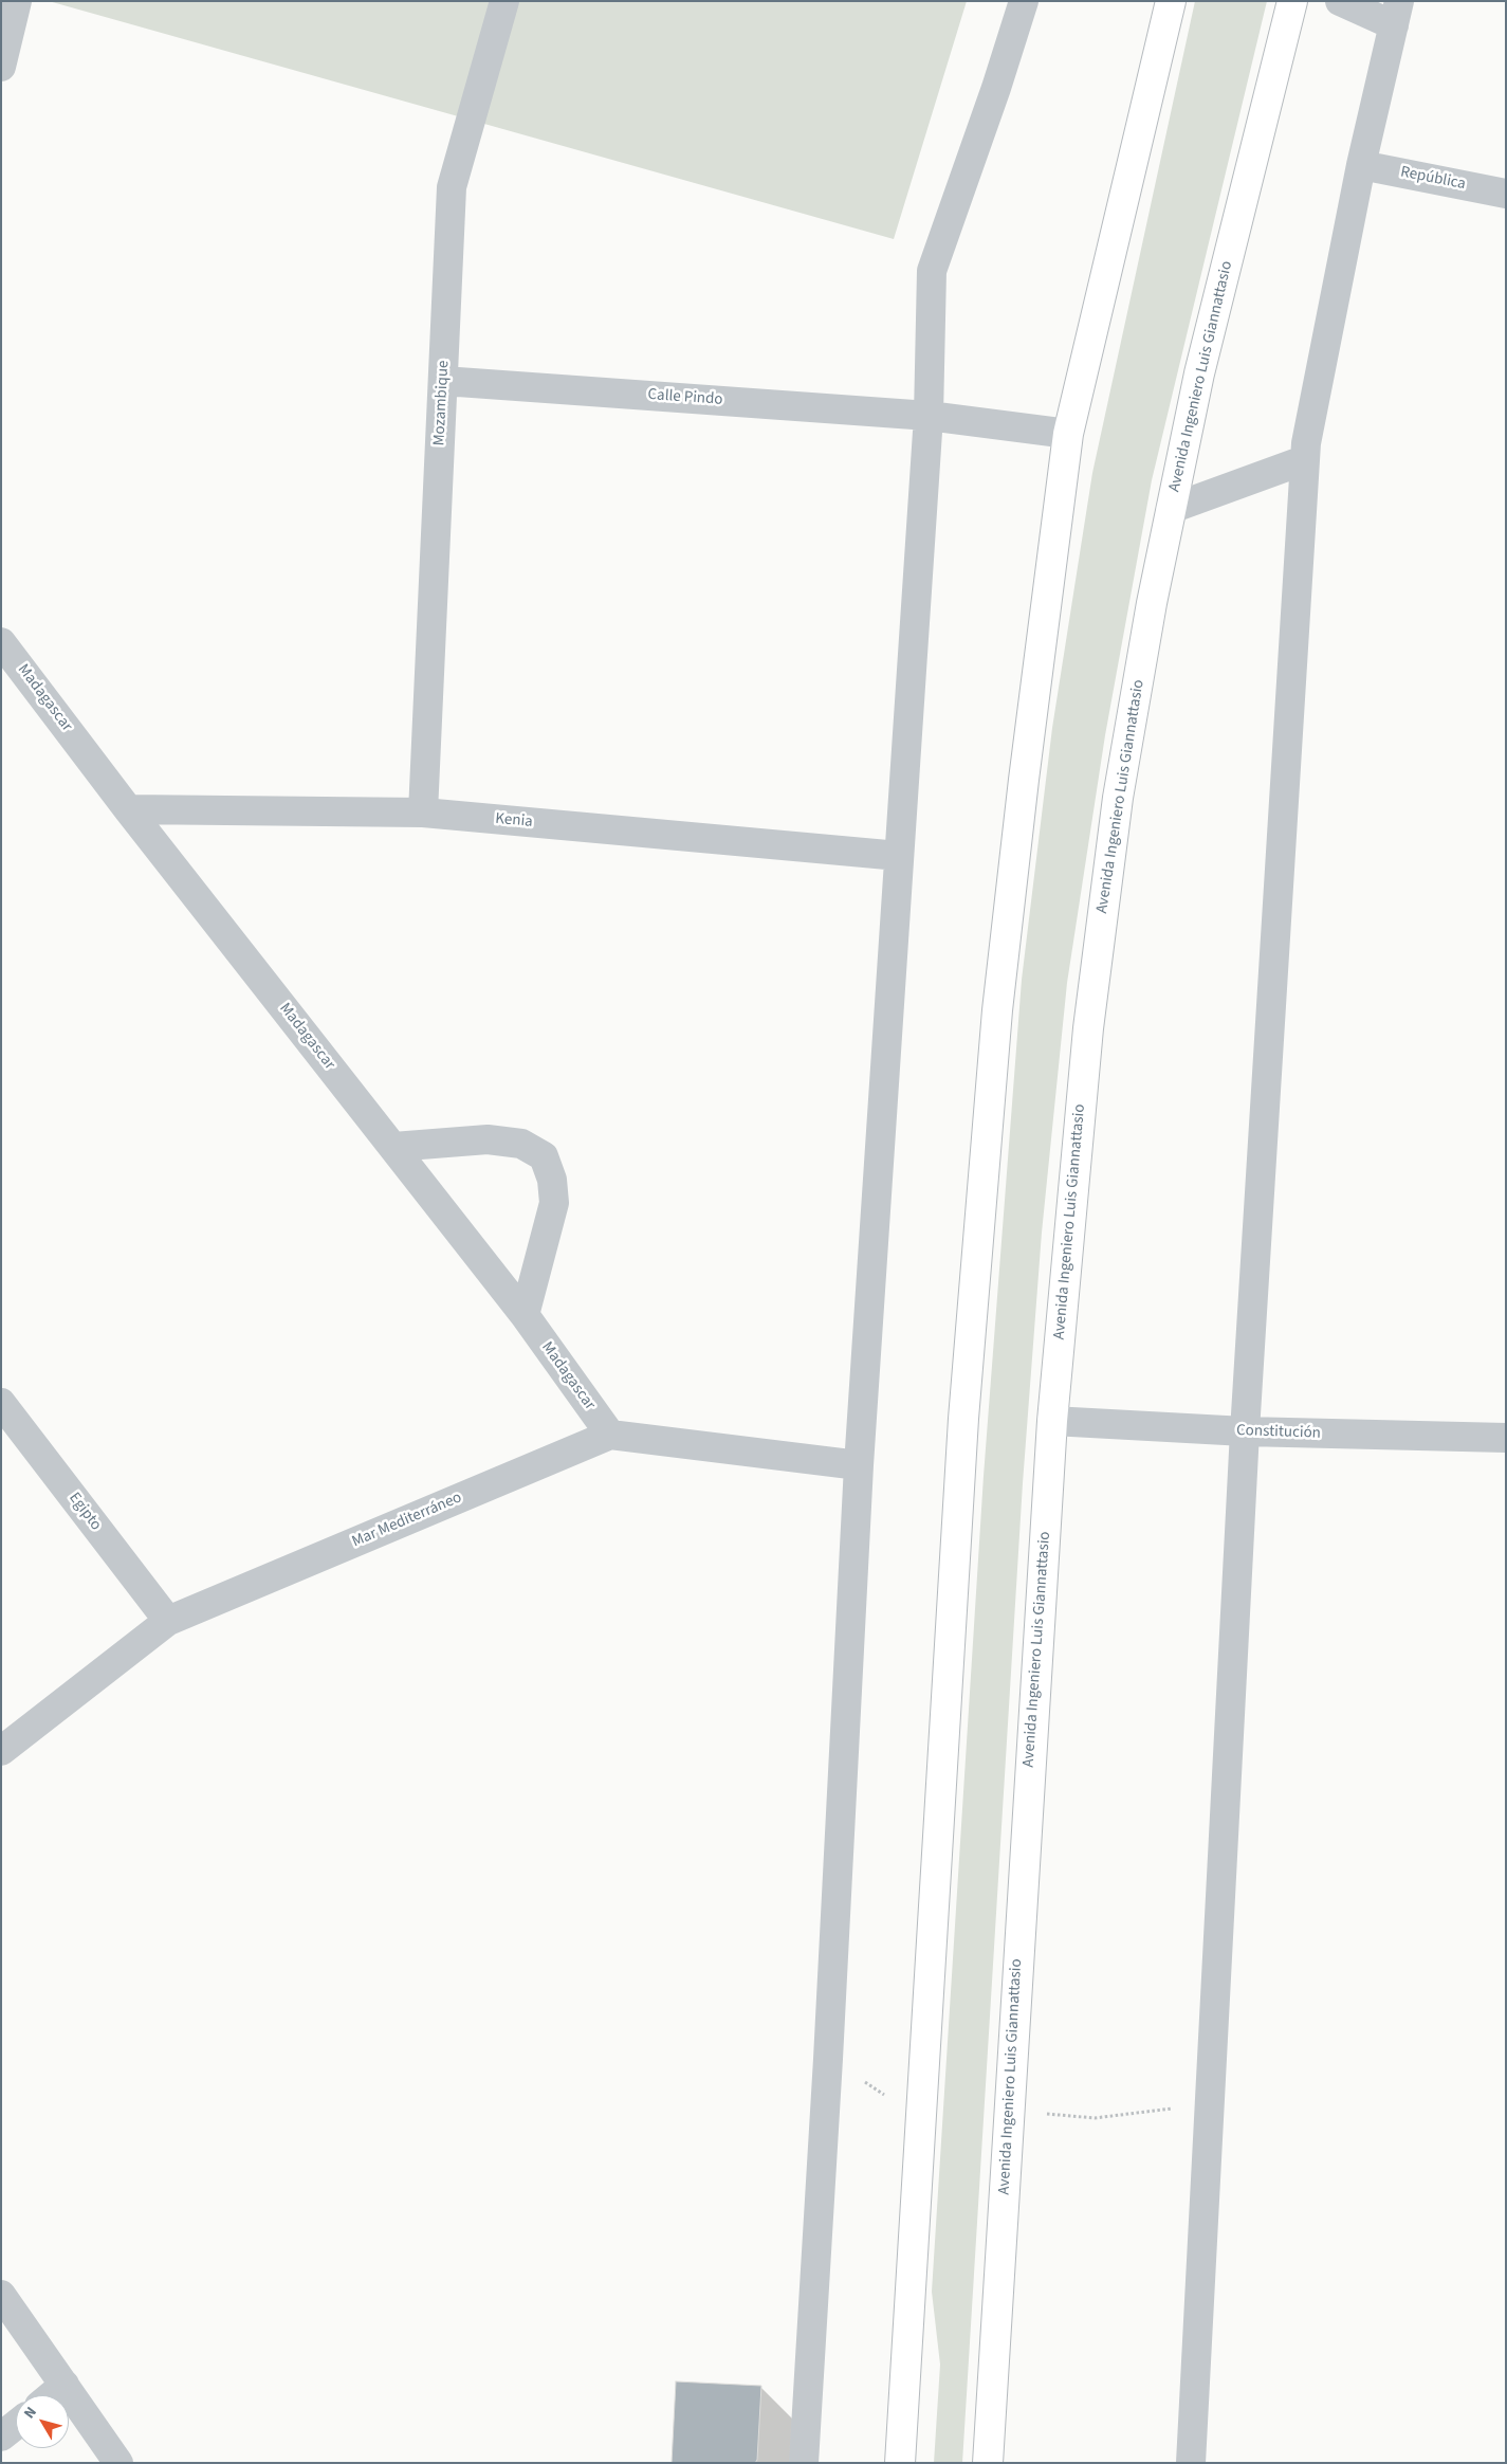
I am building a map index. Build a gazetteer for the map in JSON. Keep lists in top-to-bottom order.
{
  "streets": {
    "main road": ["Avenida Ingeniero Luis Giannattasio"],
    "street": [
      "República",
      "Calle Pindo",
      "Mozambique",
      "Madagascar",
      "Kenia",
      "Constitución",
      "Egipto",
      "Mar Mediterráneo"
    ]
  },
  "crossings": [
    ["Avenida Ingeniero Luis Giannattasio", "Constitución"],
    ["Calle Pindo", "Mozambique"],
    ["Mozambique", "Kenia"],
    ["Madagascar", "Kenia"],
    ["Madagascar", "Mar Mediterráneo"],
    ["Egipto", "Mar Mediterráneo"]
  ],
  "north": "top left"
}
